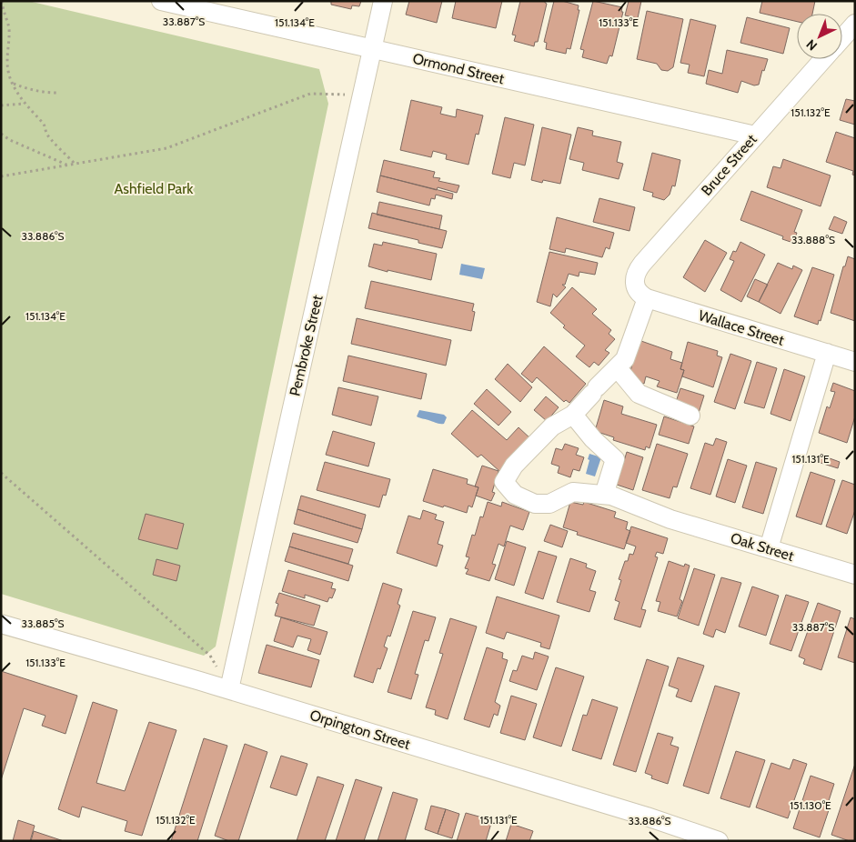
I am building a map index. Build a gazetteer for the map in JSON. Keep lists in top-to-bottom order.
{
  "streets": {
    "street": [
      "Ormond Street",
      "Bruce Street",
      "Wallace Street",
      "Pembroke Street",
      "Oak Street",
      "Orpington Street"
    ]
  },
  "crossings": [
    ["Ormond Street", "Bruce Street"],
    ["Ormond Street", "Pembroke Street"],
    ["Bruce Street", "Wallace Street"],
    ["Pembroke Street", "Orpington Street"]
  ],
  "parks": ["Ashfield Park"],
  "north": "bottom left",
  "coordinates": [
    "33.887°S",
    "151.134°E",
    "151.133°E",
    "151.132°E",
    "33.886°S",
    "33.888°S",
    "151.131°E",
    "33.885°S",
    "151.130°E"
  ]
}
